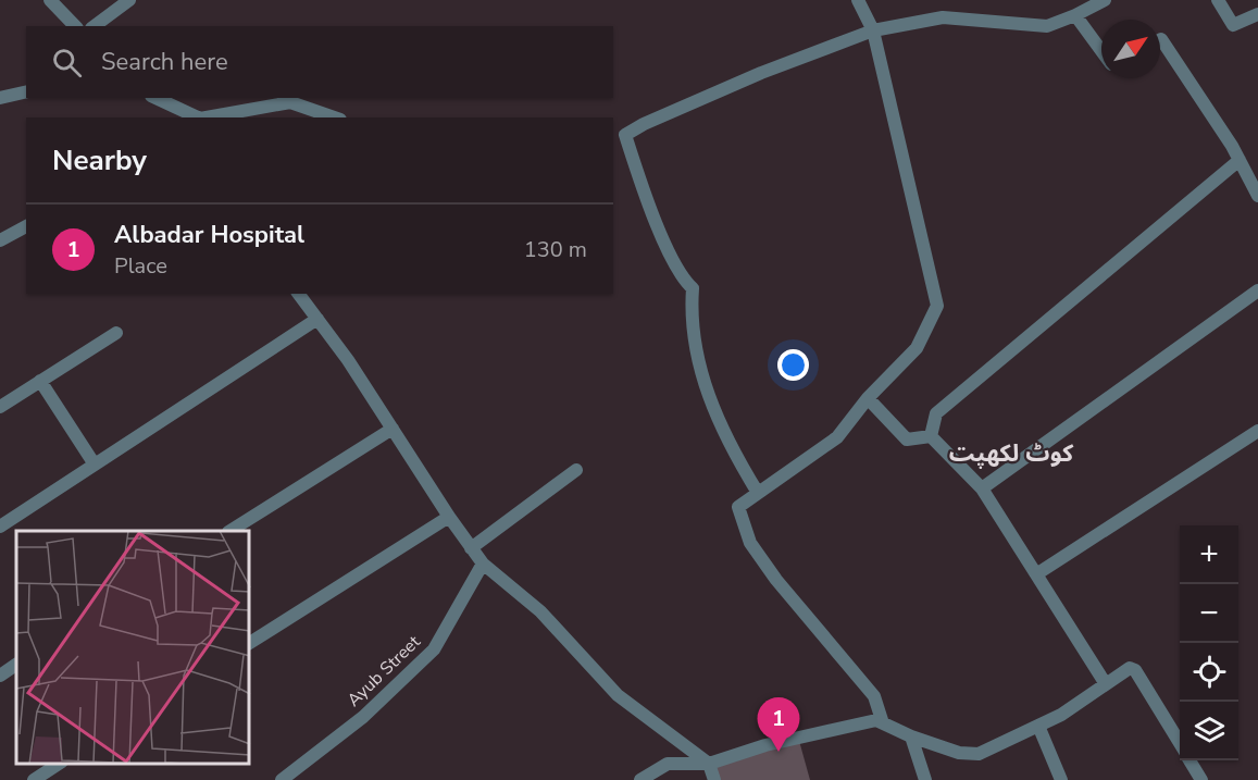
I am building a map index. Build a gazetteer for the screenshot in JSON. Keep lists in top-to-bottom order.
{
  "streets": {
    "street": ["Ayub Street"]
  },
  "districts": ["کوٹ لکھپت"],
  "north": "top right",
  "page": {
    "search": "Search here",
    "heading": "Nearby",
    "list": [
      {
        "mark": "1",
        "name": "Albadar Hospital",
        "note": "Place",
        "value": "130 m"
      }
    ],
    "map_buttons": ["+", "−"],
    "pins": "1"
  }
}
